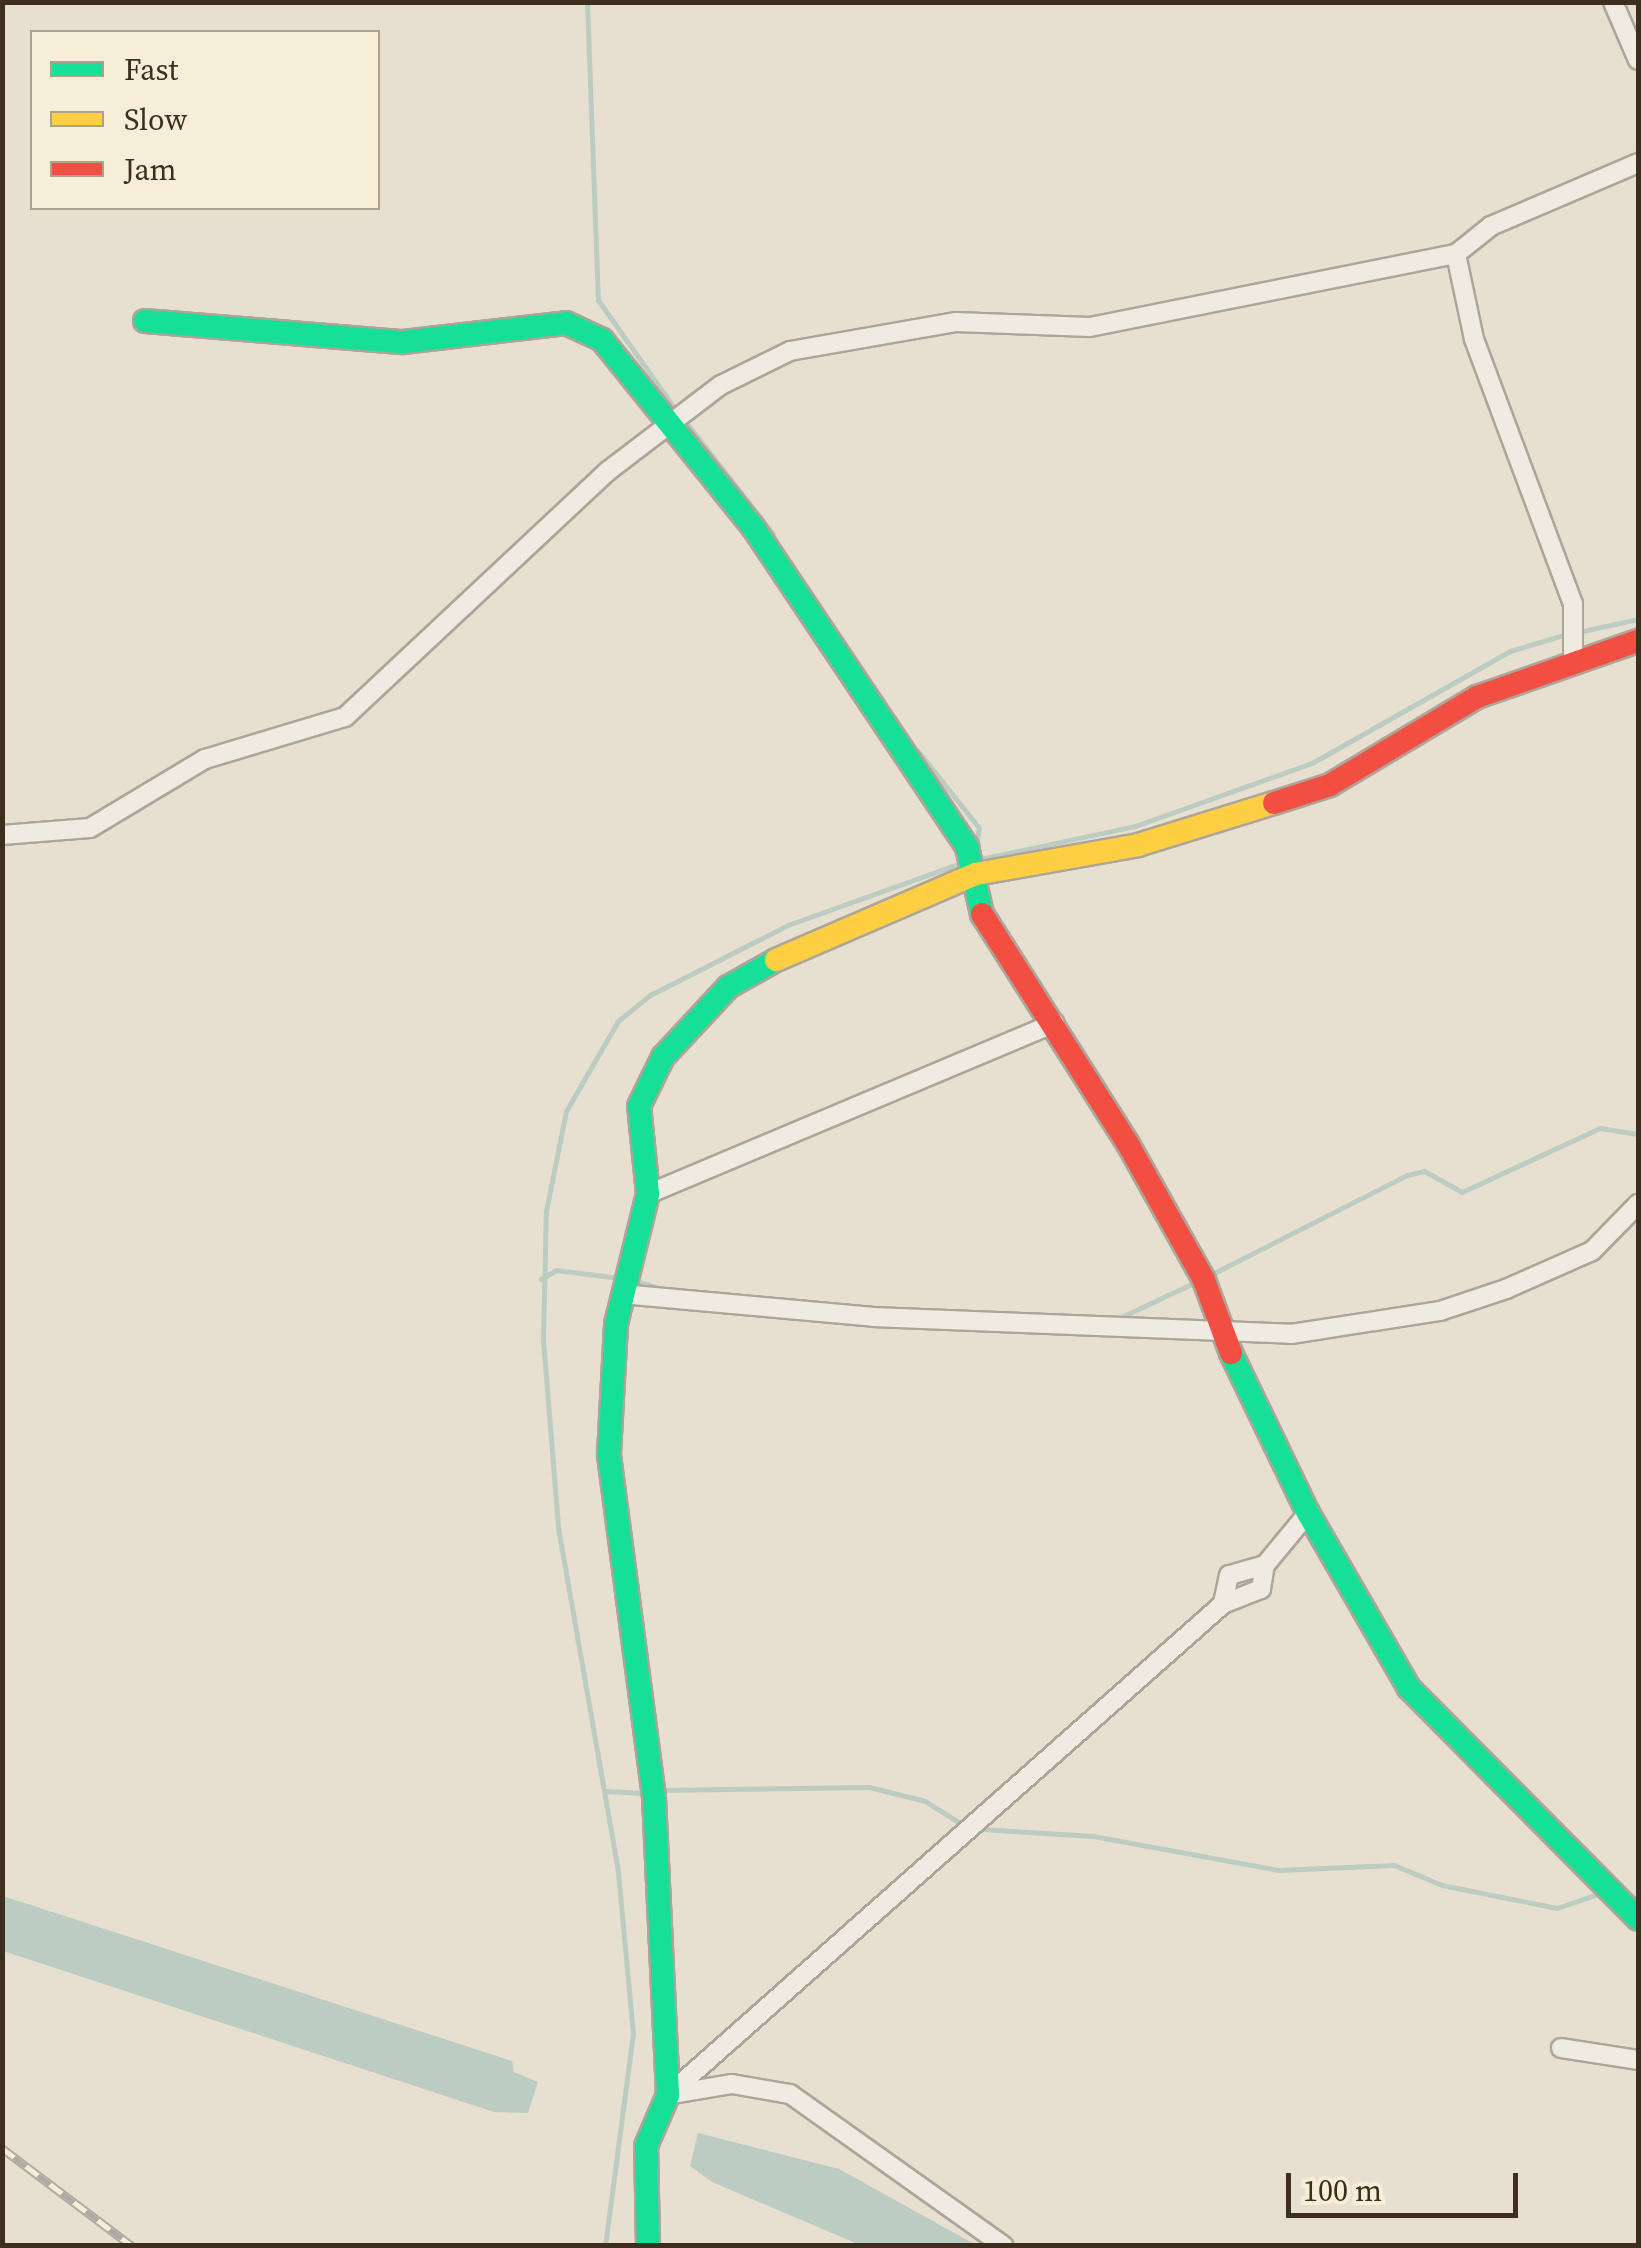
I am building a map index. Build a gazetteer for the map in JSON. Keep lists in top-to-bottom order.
{
  "legend": ["Fast", "Slow", "Jam"],
  "scale_bar": "100 m"
}
